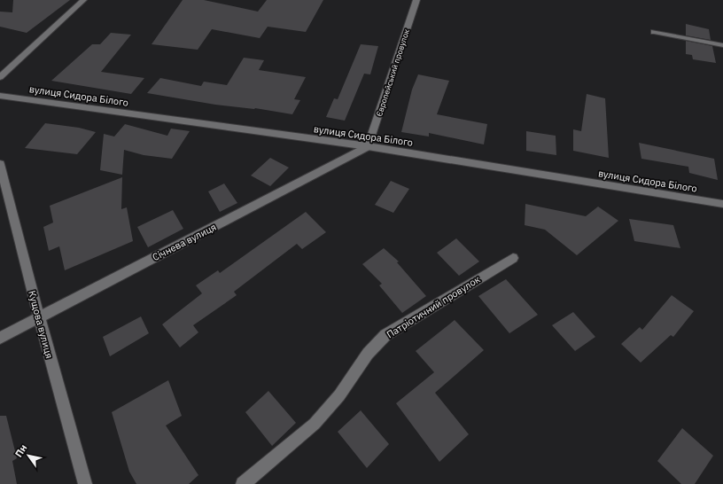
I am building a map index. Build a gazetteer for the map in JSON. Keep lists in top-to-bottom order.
{
  "streets": {
    "street": [
      "Європейський провулок",
      "вулиця Сидора Білого",
      "Січнева вулиця",
      "Патріотичний провулок",
      "Кущова вулиця"
    ]
  },
  "crossings": [
    ["Європейський провулок", "вулиця Сидора Білого"],
    ["Європейський провулок", "Січнева вулиця"],
    ["вулиця Сидора Білого", "Січнева вулиця"],
    ["Січнева вулиця", "Кущова вулиця"]
  ],
  "north": "top left"
}
